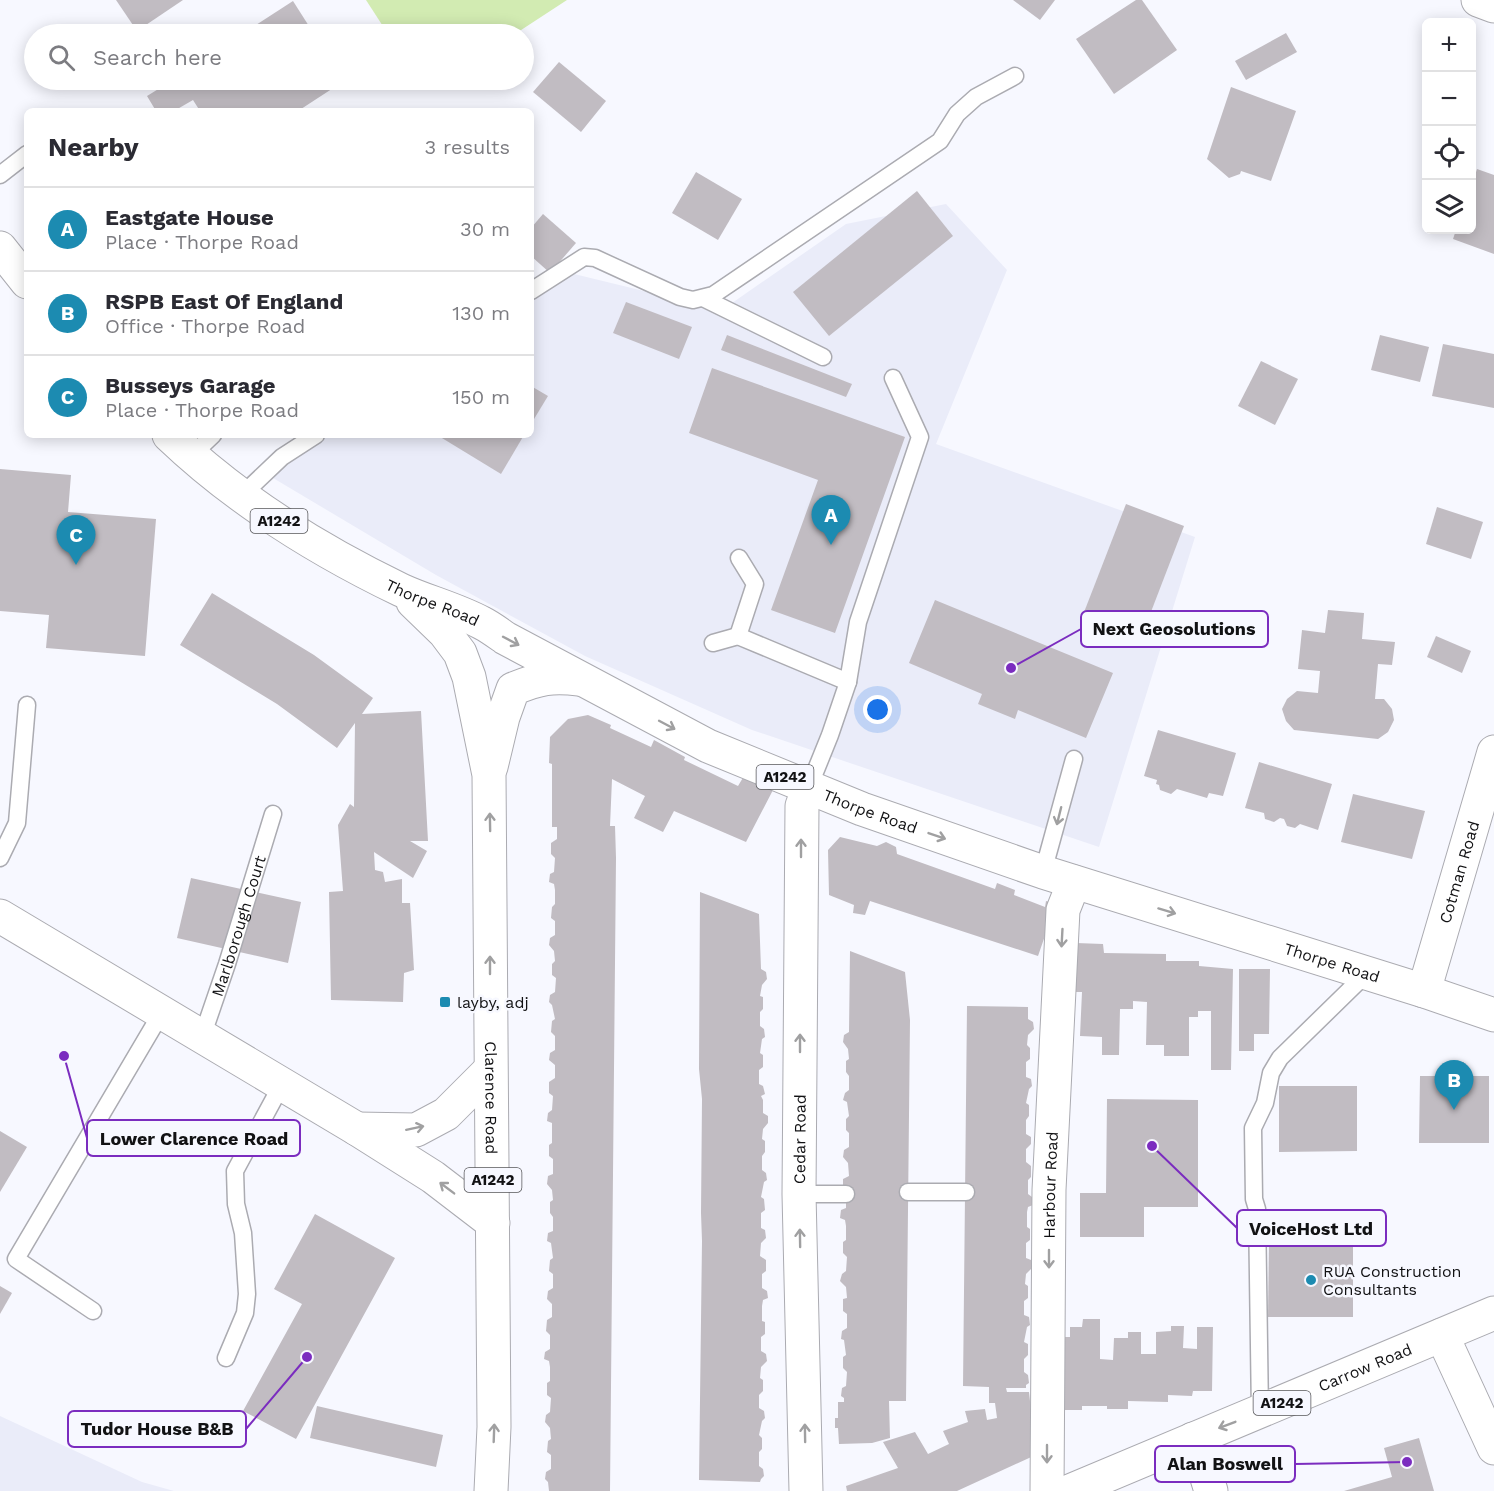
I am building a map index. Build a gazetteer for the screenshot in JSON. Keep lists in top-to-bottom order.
{
  "streets": {
    "main road": [
      "A1242",
      "Thorpe Road",
      "Cotman Road",
      "Clarence Road",
      "Cedar Road",
      "Harbour Road",
      "Carrow Road"
    ],
    "lane": ["Marlborough Court"]
  },
  "crossings": [
    ["Thorpe Road", "Cotman Road"],
    ["Thorpe Road", "Clarence Road"],
    ["Thorpe Road", "Cedar Road"],
    ["Thorpe Road", "Harbour Road"]
  ],
  "one_way": [
    "Thorpe Road",
    "Clarence Road",
    "Cedar Road",
    "Harbour Road"
  ],
  "places": {
    "other": [
      "Next Geosolutions",
      "Lower Clarence Road",
      "VoiceHost Ltd",
      "RUA Construction Consultants",
      "Tudor House B&B",
      "Alan Boswell"
    ],
    "transit": ["layby, adj"]
  },
  "page": {
    "map_buttons": ["+", "−"],
    "search": "Search here",
    "heading": ["Nearby", "3 results"],
    "list": [
      {
        "mark": "A",
        "name": "Eastgate House",
        "note": "Place · Thorpe Road",
        "value": "30 m"
      },
      {
        "mark": "B",
        "name": "RSPB East Of England",
        "note": "Office · Thorpe Road",
        "value": "130 m"
      },
      {
        "mark": "C",
        "name": "Busseys Garage",
        "note": "Place · Thorpe Road",
        "value": "150 m"
      }
    ],
    "pins": ["A", "C", "B"]
  }
}
